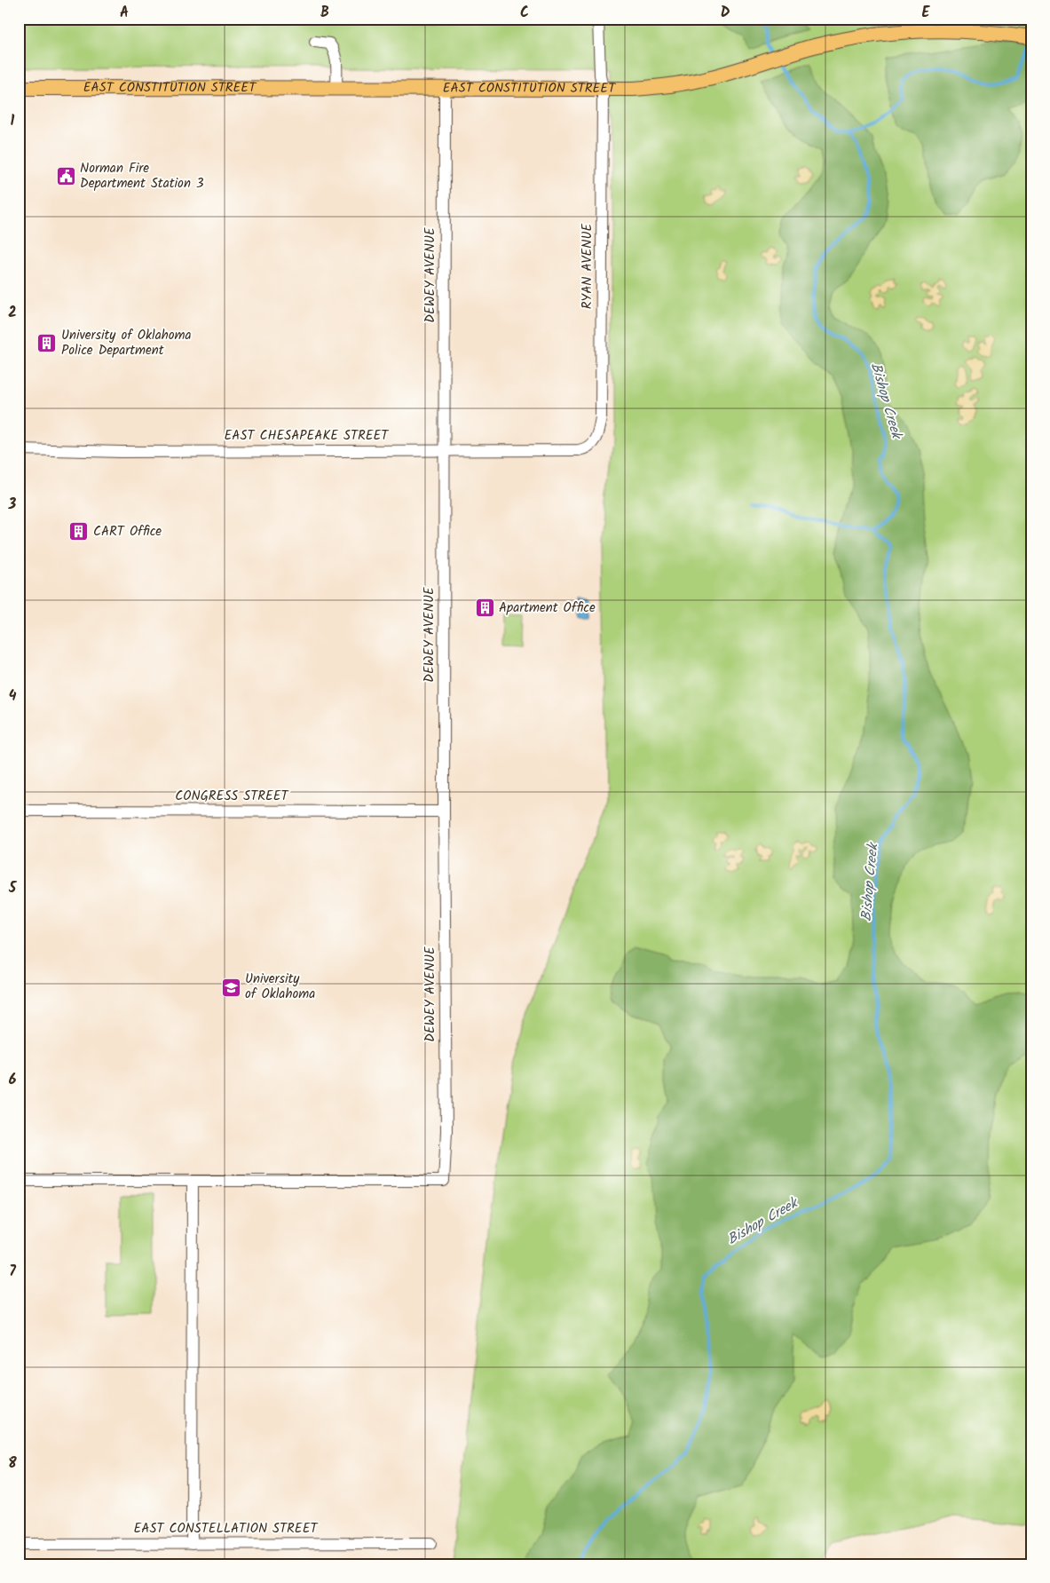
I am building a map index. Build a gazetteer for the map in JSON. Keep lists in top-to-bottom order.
{
  "streets": {
    "main road": ["EAST CONSTITUTION STREET"],
    "street": [
      "RYAN AVENUE",
      "DEWEY AVENUE",
      "EAST CHESAPEAKE STREET",
      "CONGRESS STREET",
      "EAST CONSTELLATION STREET"
    ]
  },
  "crossings": [
    ["EAST CONSTITUTION STREET", "RYAN AVENUE"],
    ["EAST CONSTITUTION STREET", "DEWEY AVENUE"],
    ["RYAN AVENUE", "EAST CHESAPEAKE STREET"],
    ["DEWEY AVENUE", "EAST CHESAPEAKE STREET"],
    ["DEWEY AVENUE", "CONGRESS STREET"]
  ],
  "water": ["Bishop Creek"],
  "places": {
    "public building": ["Norman Fire Department Station 3"],
    "building": ["University of Oklahoma Police Department", "CART Office", "Apartment Office"],
    "school or university": ["University of Oklahoma"]
  },
  "grid": {
    "columns": [
      "A",
      "B",
      "C",
      "D",
      "E"
    ],
    "rows": [
      "1",
      "2",
      "3",
      "4",
      "5",
      "6",
      "7",
      "8"
    ]
  }
}
